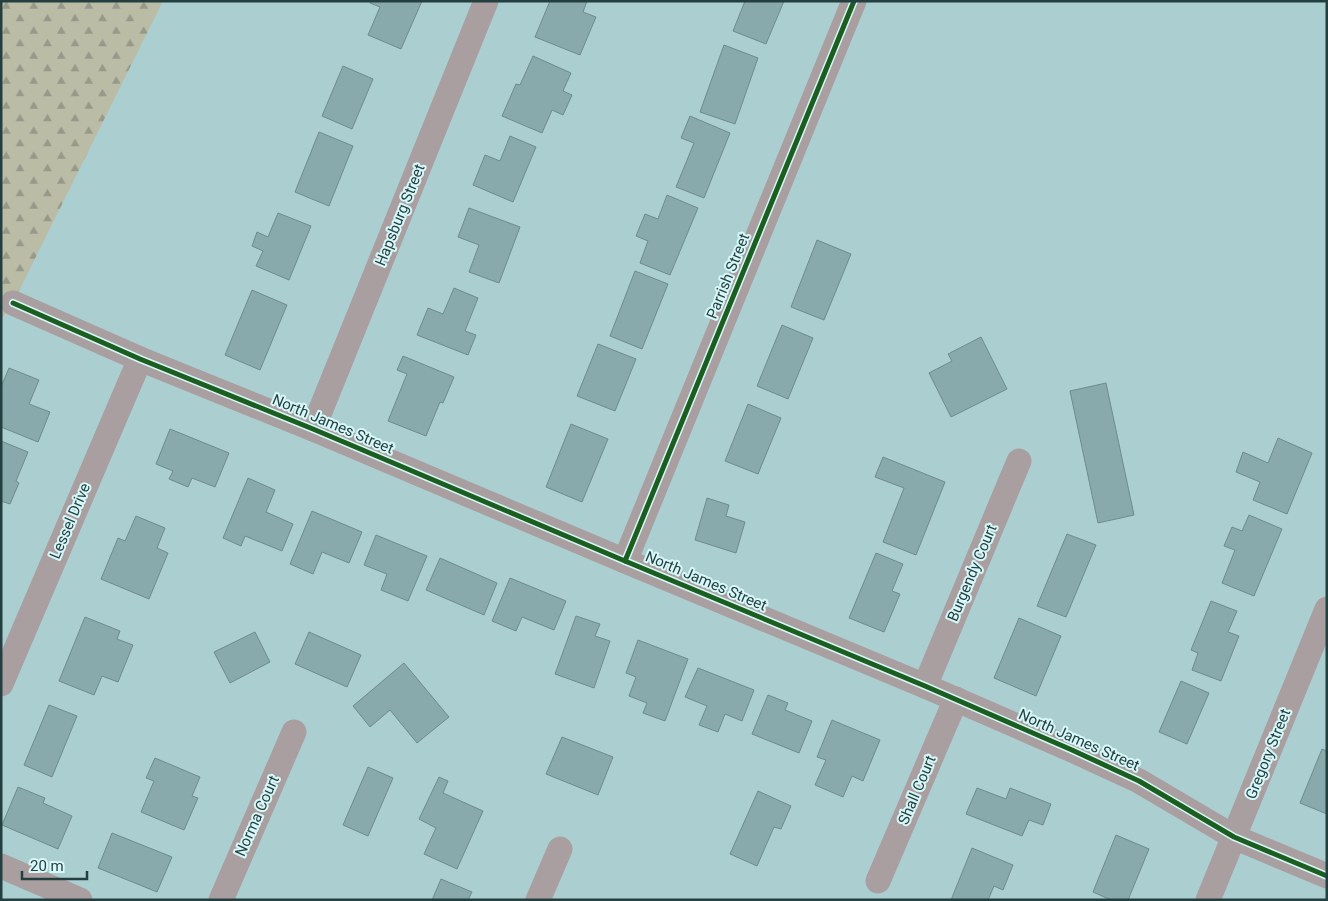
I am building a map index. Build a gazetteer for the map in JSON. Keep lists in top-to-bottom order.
{
  "streets": {
    "street": [
      "Hapsburg Street",
      "Parrish Street",
      "North James Street",
      "Lessel Drive",
      "Burgendy Court",
      "Gregory Street",
      "Shall Court",
      "Norma Court"
    ]
  },
  "crossings": [
    ["Hapsburg Street", "North James Street"],
    ["Parrish Street", "North James Street"],
    ["North James Street", "Lessel Drive"],
    ["North James Street", "Burgendy Court"],
    ["North James Street", "Gregory Street"],
    ["North James Street", "Shall Court"]
  ],
  "scale_bar": "20 m"
}
